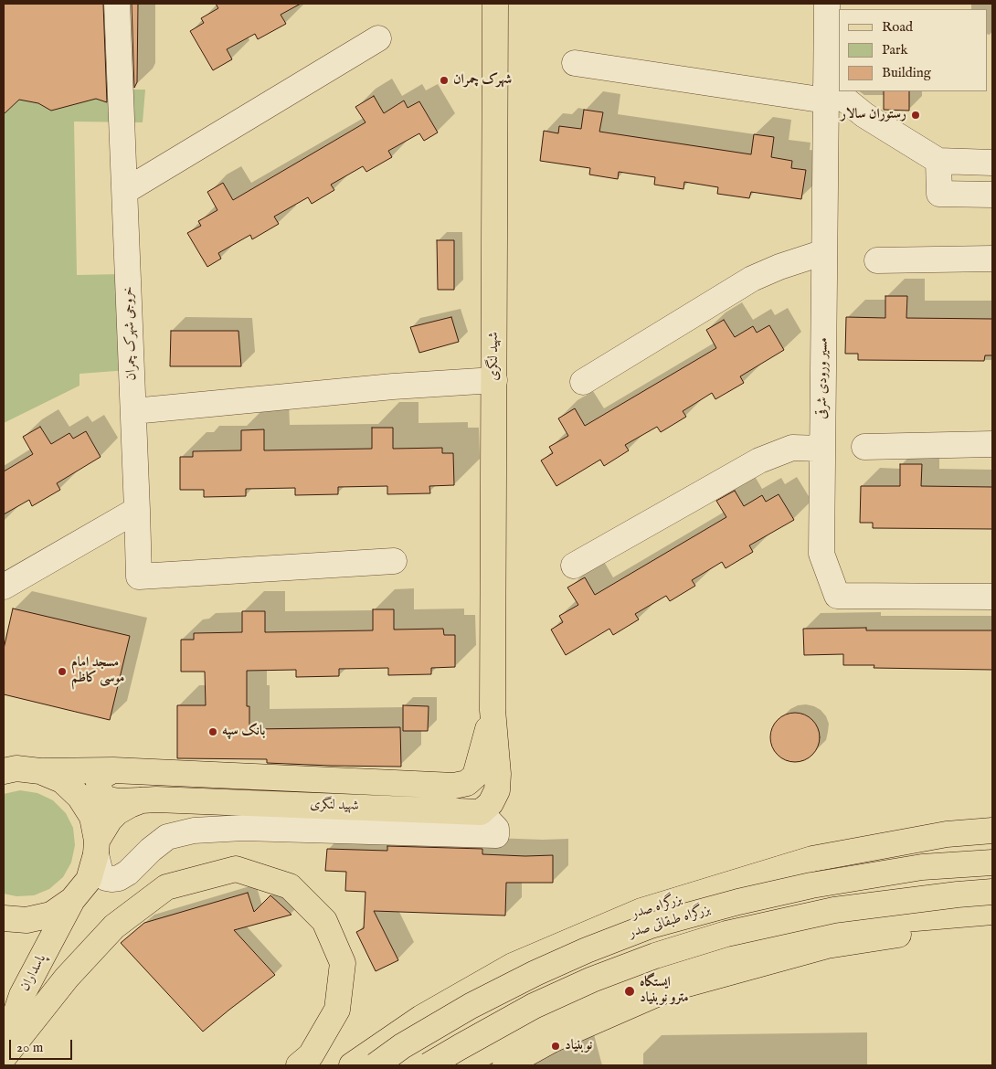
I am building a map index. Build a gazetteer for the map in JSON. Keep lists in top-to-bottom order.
{
  "streets": {
    "main road": [
      "شهید لنگری",
      "بزرگراه صدر",
      "بزرگراه طبقاتی صدر",
      "پاسداران"
    ],
    "street": ["خروجی شهرک چمران", "مسیر ورودی شرقی"]
  },
  "places": [
    "شهرک چمران",
    "رستوران سالار",
    "مسجد امام موسی کاظم",
    "بانک سپه",
    "ایستگاه مترو نوبنیاد",
    "نوبنیاد"
  ],
  "legend": ["Road", "Park", "Building"],
  "scale_bar": "20 m"
}
